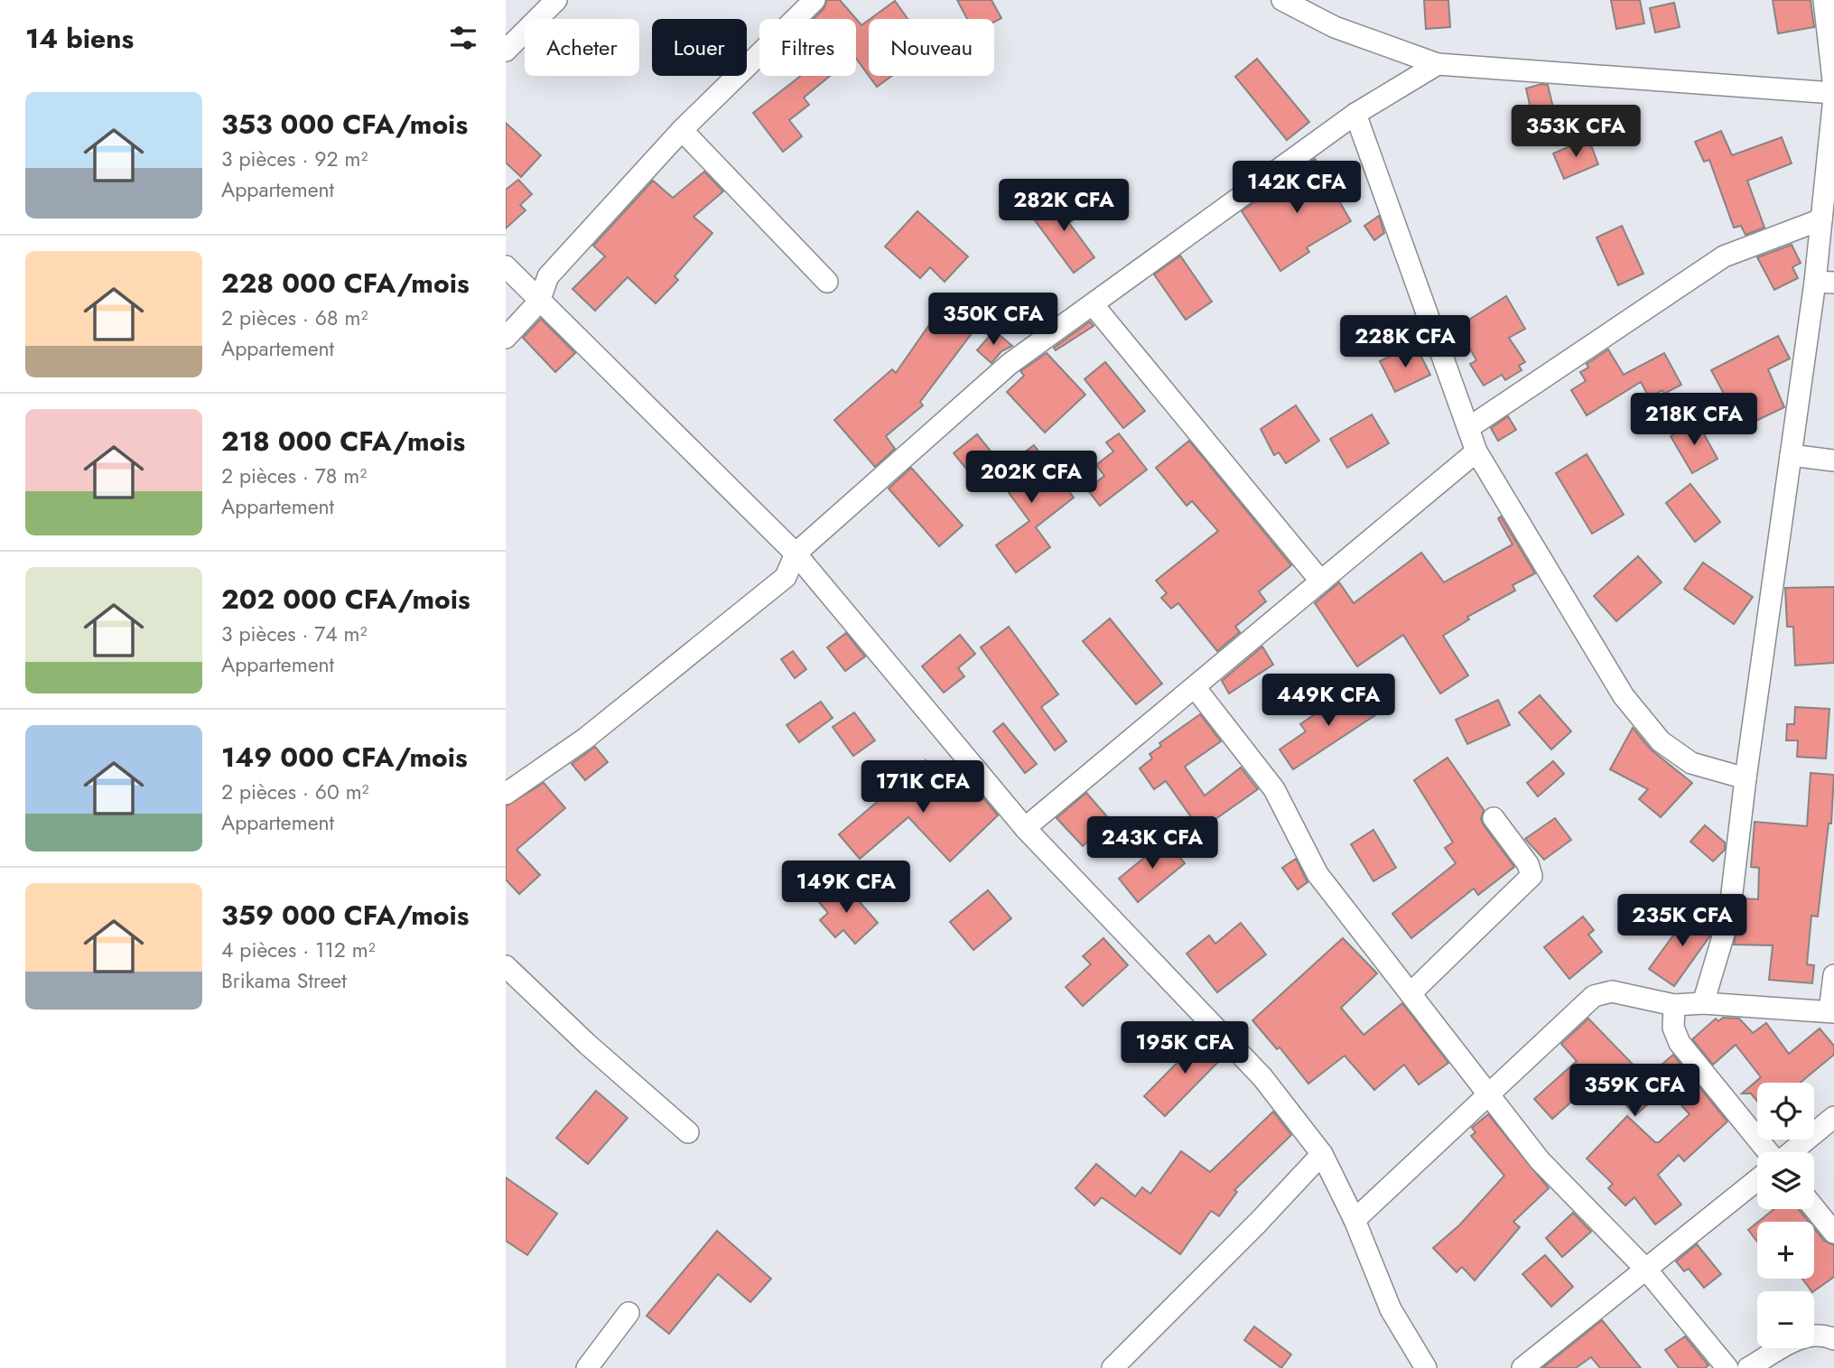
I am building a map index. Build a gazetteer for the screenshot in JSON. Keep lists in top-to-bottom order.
{
  "page": {
    "heading": "14 biens",
    "chip": [
      "Acheter",
      "Louer",
      "Filtres",
      "Nouveau"
    ],
    "list": [
      {
        "name": "353 000 CFA/mois",
        "note": "3 pièces · 92 m² · Appartement"
      },
      {
        "name": "228 000 CFA/mois",
        "note": "2 pièces · 68 m² · Appartement"
      },
      {
        "name": "218 000 CFA/mois",
        "note": "2 pièces · 78 m² · Appartement"
      },
      {
        "name": "202 000 CFA/mois",
        "note": "3 pièces · 74 m² · Appartement"
      },
      {
        "name": "149 000 CFA/mois",
        "note": "2 pièces · 60 m² · Appartement"
      },
      {
        "name": "359 000 CFA/mois",
        "note": "4 pièces · 112 m² · Brikama Street"
      }
    ],
    "price": [
      "353K CFA",
      "142K CFA",
      "282K CFA",
      "350K CFA",
      "228K CFA",
      "218K CFA",
      "202K CFA",
      "449K CFA",
      "171K CFA",
      "243K CFA",
      "149K CFA",
      "235K CFA",
      "195K CFA",
      "359K CFA"
    ],
    "map_buttons": ["+", "−"]
  }
}
